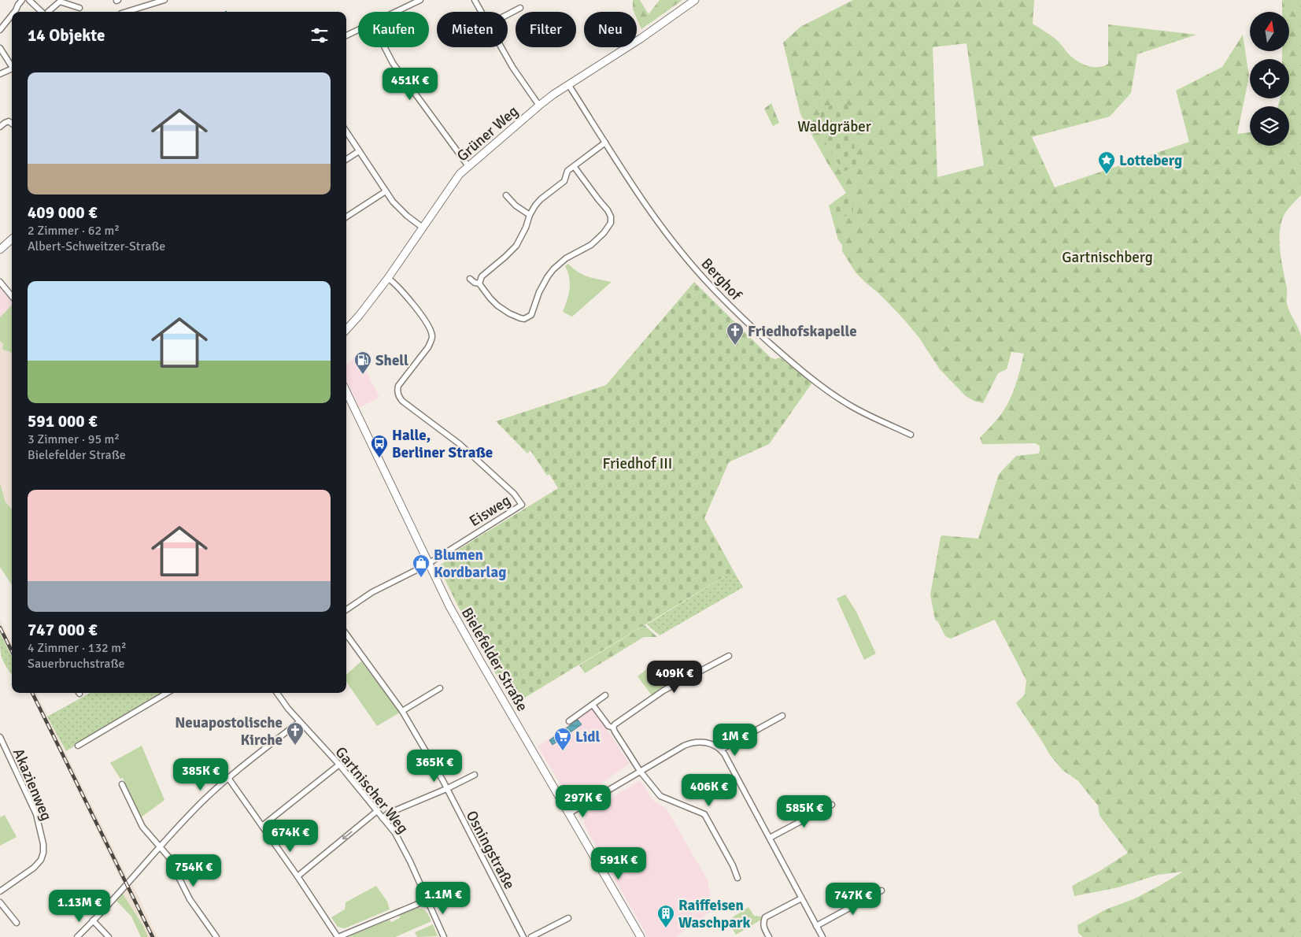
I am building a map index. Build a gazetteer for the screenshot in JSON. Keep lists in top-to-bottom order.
{
  "streets": {
    "street": [
      "Grüner Weg",
      "Berghof",
      "Eisweg",
      "Bielefelder Straße",
      "Akazienweg",
      "Gartnischer Weg",
      "Osningstraße"
    ]
  },
  "crossings": [
    ["Grüner Weg", "Berghof"],
    ["Grüner Weg", "Eisweg"],
    ["Eisweg", "Bielefelder Straße"]
  ],
  "parks": ["Waldgräber", "Gartnischberg", "Friedhof III"],
  "places": {
    "place": ["Lotteberg"],
    "church": ["Friedhofskapelle", "Neuapostolische Kirche"],
    "fuel station": ["Shell"],
    "bus stop": ["Halle, Berliner Straße"],
    "shop": ["Blumen Kordbarlag"],
    "supermarket": ["Lidl"],
    "building": ["Raiffeisen Waschpark"]
  },
  "north": "top",
  "page": {
    "chip": [
      "Kaufen",
      "Mieten",
      "Filter",
      "Neu"
    ],
    "heading": "14 Objekte",
    "list": [
      {
        "name": "409 000 €",
        "note": "2 Zimmer · 62 m² · Albert-Schweitzer-Straße"
      },
      {
        "name": "591 000 €",
        "note": "3 Zimmer · 95 m² · Bielefelder Straße"
      },
      {
        "name": "747 000 €",
        "note": "4 Zimmer · 132 m² · Sauerbruchstraße"
      }
    ],
    "price": [
      "451K €",
      "409K €",
      "1M €",
      "365K €",
      "385K €",
      "406K €",
      "297K €",
      "585K €",
      "674K €",
      "591K €",
      "754K €",
      "1.1M €",
      "747K €",
      "1.13M €"
    ]
  }
}
